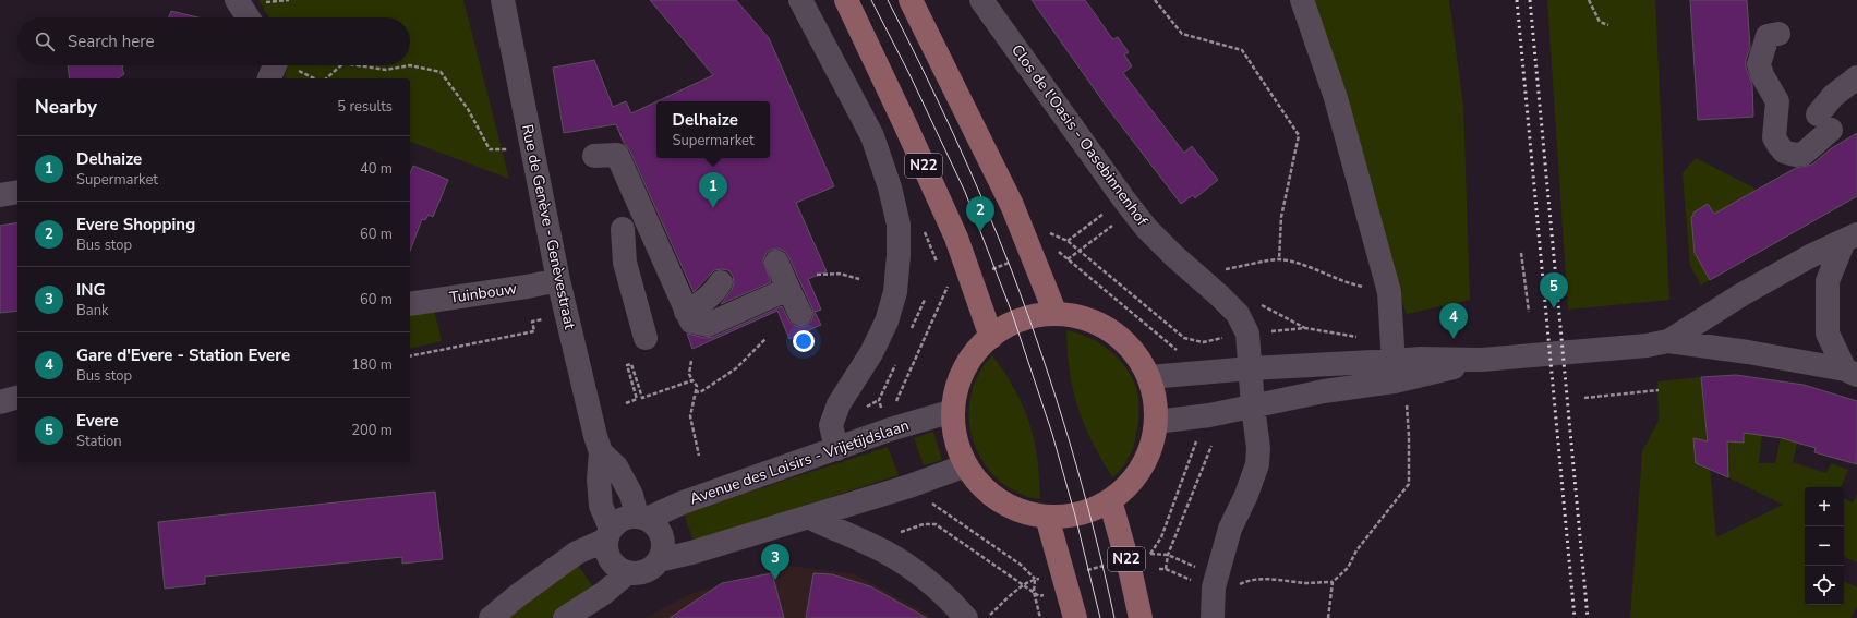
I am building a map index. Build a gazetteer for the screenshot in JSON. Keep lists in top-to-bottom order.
{
  "streets": {
    "main road": ["N22"],
    "street": [
      "Clos de l'Oasis - Oasebinnenhof",
      "Rue de Genève - Genèvestraat",
      "Tuinbouw",
      "Avenue des Loisirs - Vrijetijdslaan"
    ]
  },
  "crossings": [
    ["Rue de Genève - Genèvestraat", "Tuinbouw"],
    ["Rue de Genève - Genèvestraat", "Avenue des Loisirs - Vrijetijdslaan"]
  ],
  "page": {
    "search": "Search here",
    "heading": ["Nearby", "5 results"],
    "popup": ["Delhaize", "Supermarket"],
    "list": [
      {
        "mark": "1",
        "name": "Delhaize",
        "note": "Supermarket",
        "value": "40 m"
      },
      {
        "mark": "2",
        "name": "Evere Shopping",
        "note": "Bus stop",
        "value": "60 m"
      },
      {
        "mark": "3",
        "name": "ING",
        "note": "Bank",
        "value": "60 m"
      },
      {
        "mark": "4",
        "name": "Gare d'Evere - Station Evere",
        "note": "Bus stop",
        "value": "180 m"
      },
      {
        "mark": "5",
        "name": "Evere",
        "note": "Station",
        "value": "200 m"
      }
    ],
    "pins": [
      "1",
      "2",
      "5",
      "4",
      "3"
    ],
    "map_buttons": ["+", "−"]
  }
}
